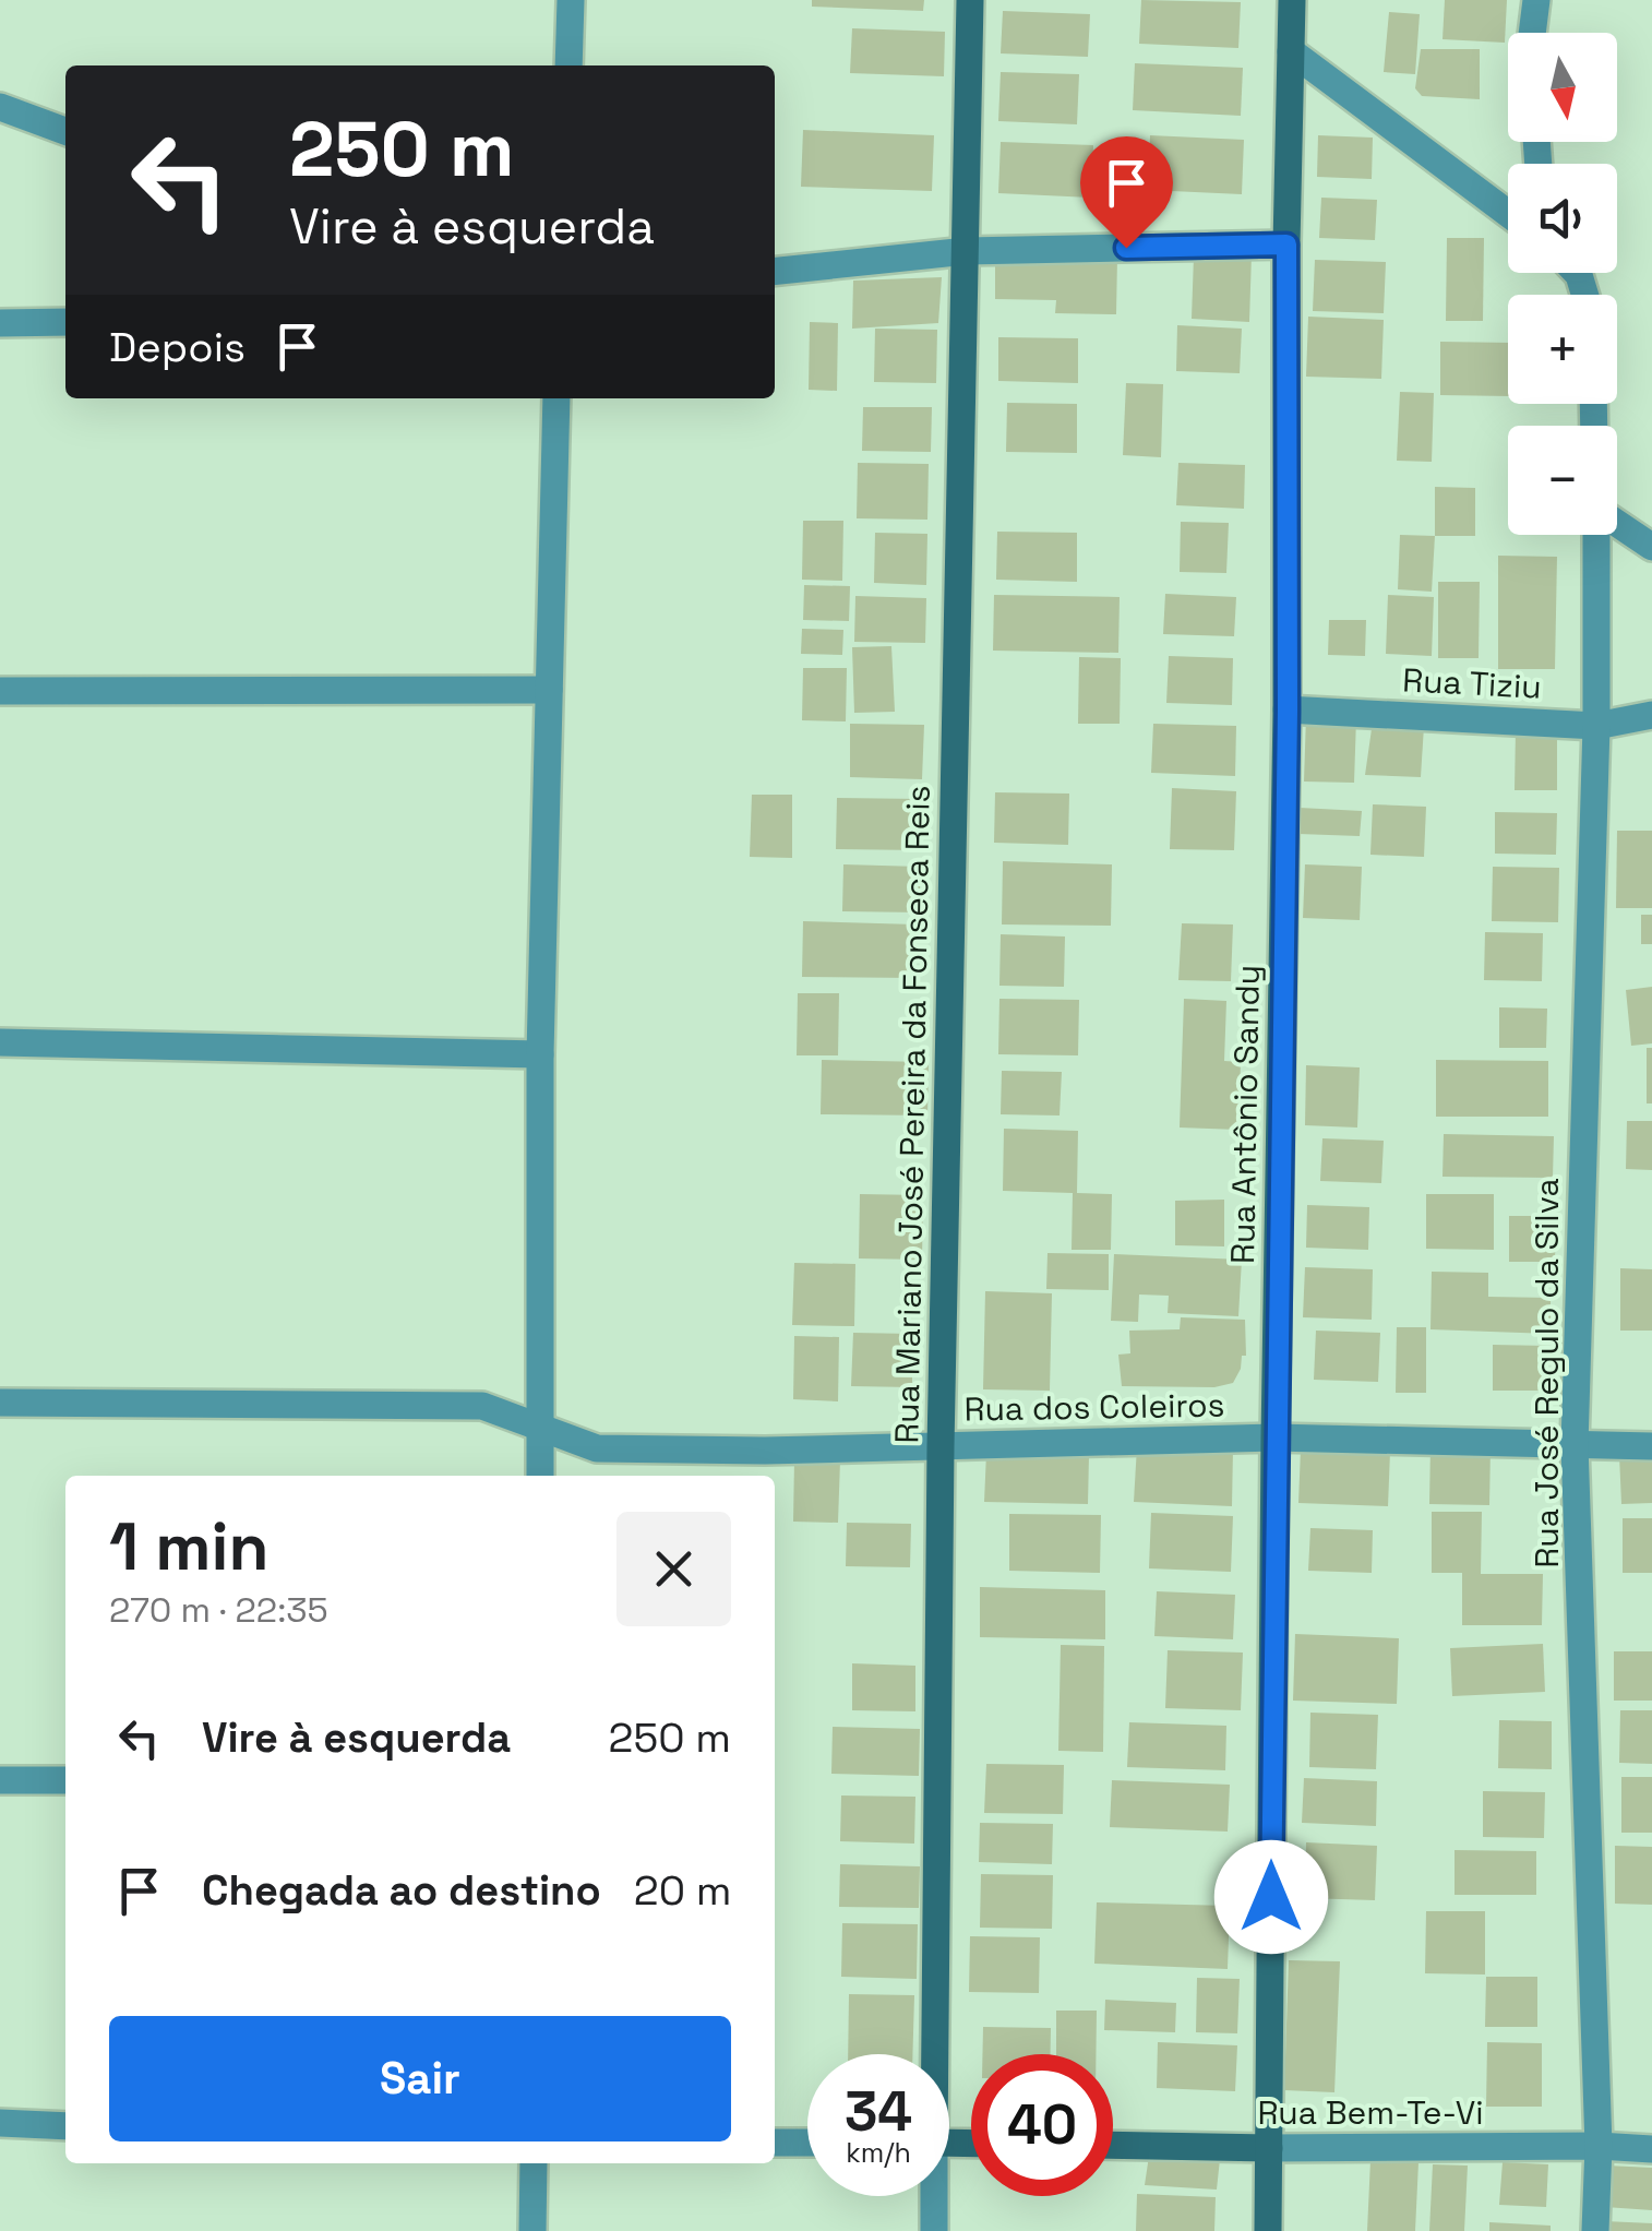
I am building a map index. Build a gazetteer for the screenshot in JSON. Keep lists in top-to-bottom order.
{
  "streets": {
    "street": [
      "Rua Tiziu",
      "Rua Mariano José Pereira da Fonseca Reis",
      "Rua Antônio Sandy",
      "Rua José Regulo da Silva",
      "Rua dos Coleiros",
      "Rua Bem-Te-Vi"
    ]
  },
  "crossings": [
    ["Rua Tiziu", "Rua Antônio Sandy"],
    ["Rua Tiziu", "Rua José Regulo da Silva"],
    ["Rua Mariano José Pereira da Fonseca Reis", "Rua dos Coleiros"],
    ["Rua Antônio Sandy", "Rua dos Coleiros"],
    ["Rua Antônio Sandy", "Rua Bem-Te-Vi"],
    ["Rua José Regulo da Silva", "Rua dos Coleiros"],
    ["Rua José Regulo da Silva", "Rua Bem-Te-Vi"]
  ],
  "north": "bottom",
  "page": {
    "map_buttons": ["+", "−"],
    "turn": ["250 m", "Vire à esquerda"],
    "then": "Depois",
    "heading": ["1 min", "270 m · 22:35"],
    "list": [
      {
        "name": "Vire à esquerda",
        "value": "250 m"
      },
      {
        "name": "Chegada ao destino",
        "value": "20 m"
      }
    ],
    "buttons": "Sair",
    "speed": "34 km/h",
    "limit": "40"
  }
}
